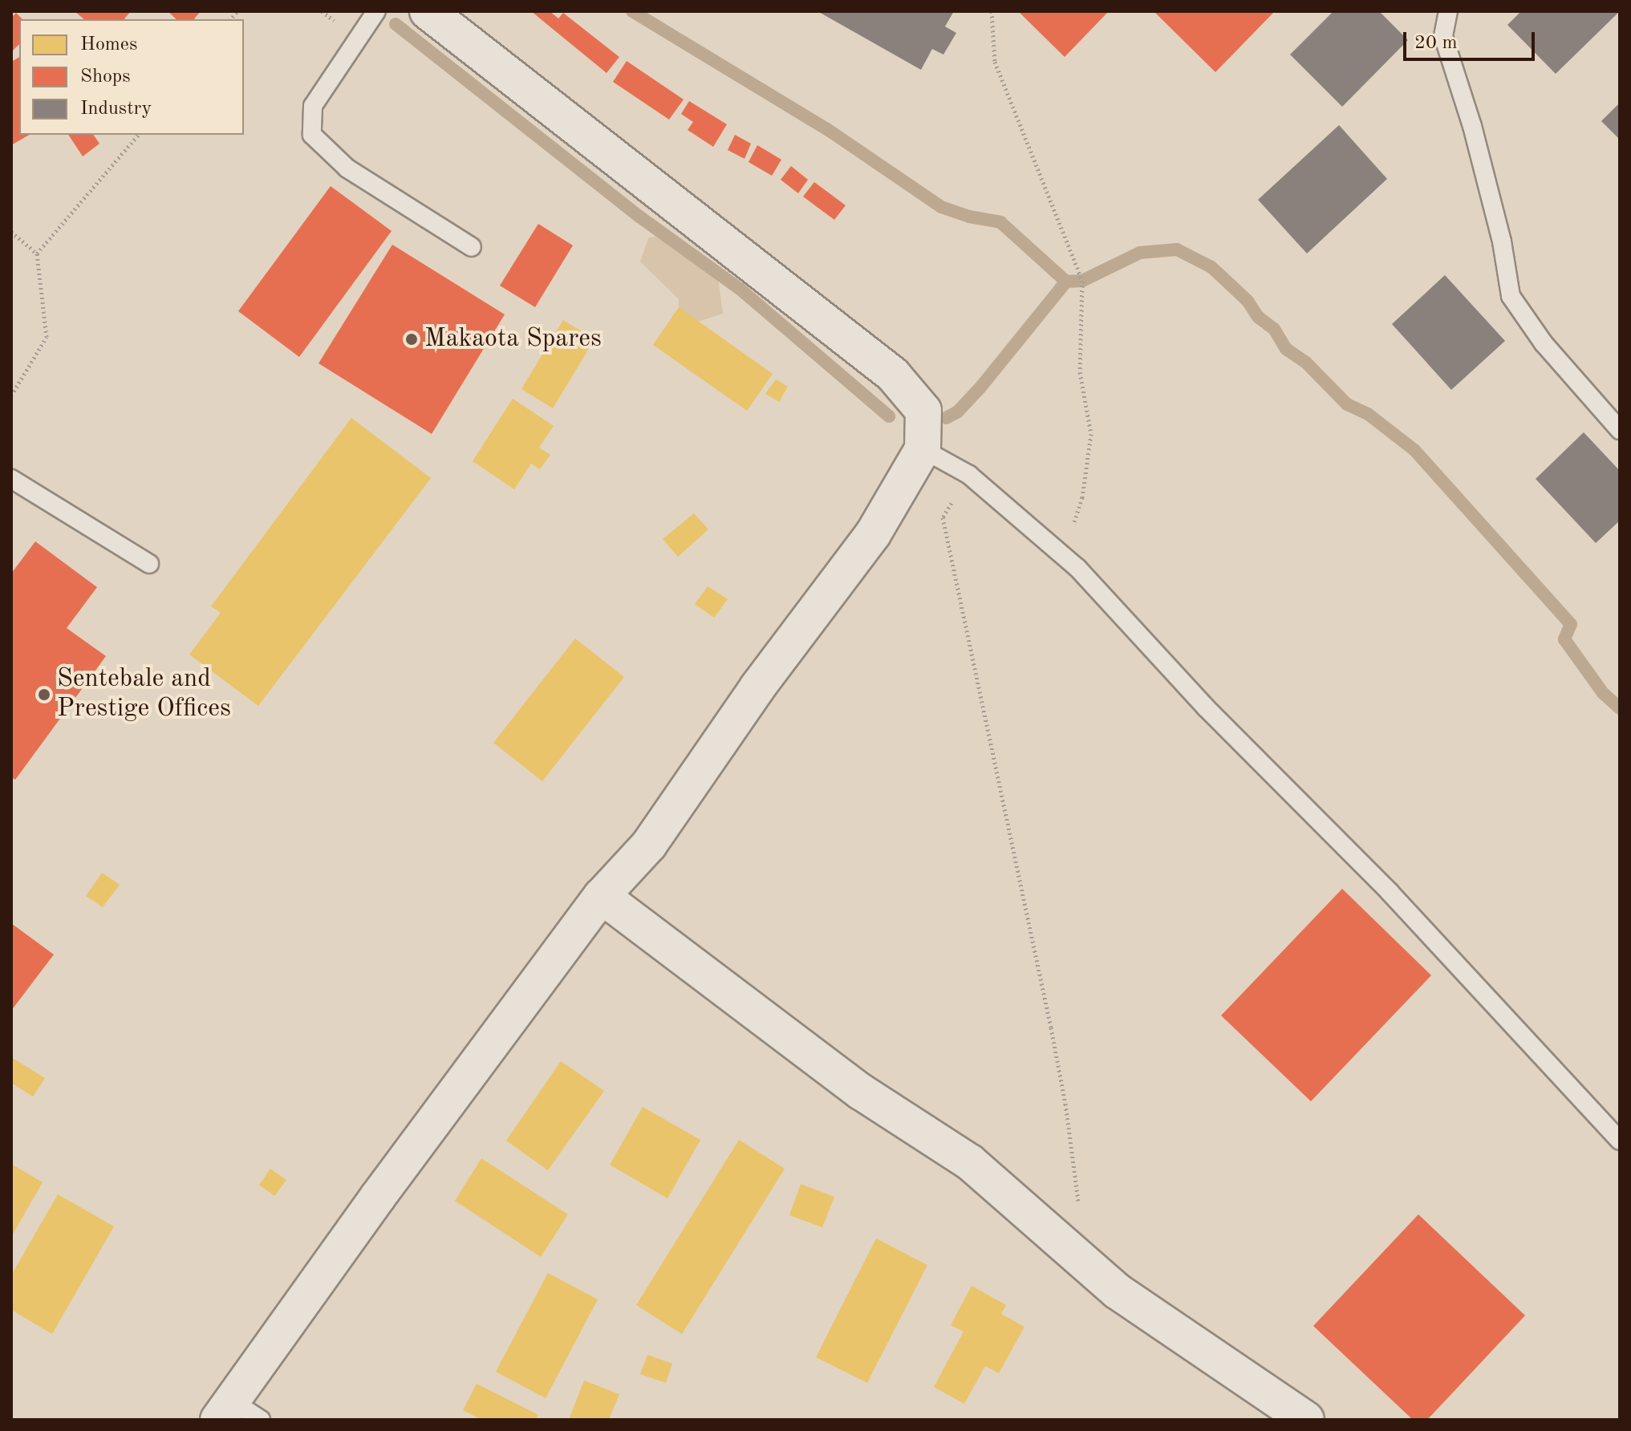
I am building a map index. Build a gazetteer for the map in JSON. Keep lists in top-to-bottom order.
{
  "places": ["Makaota Spares", "Sentebale and Prestige Offices"],
  "legend": ["Homes", "Shops", "Industry"],
  "scale_bar": "20 m"
}
